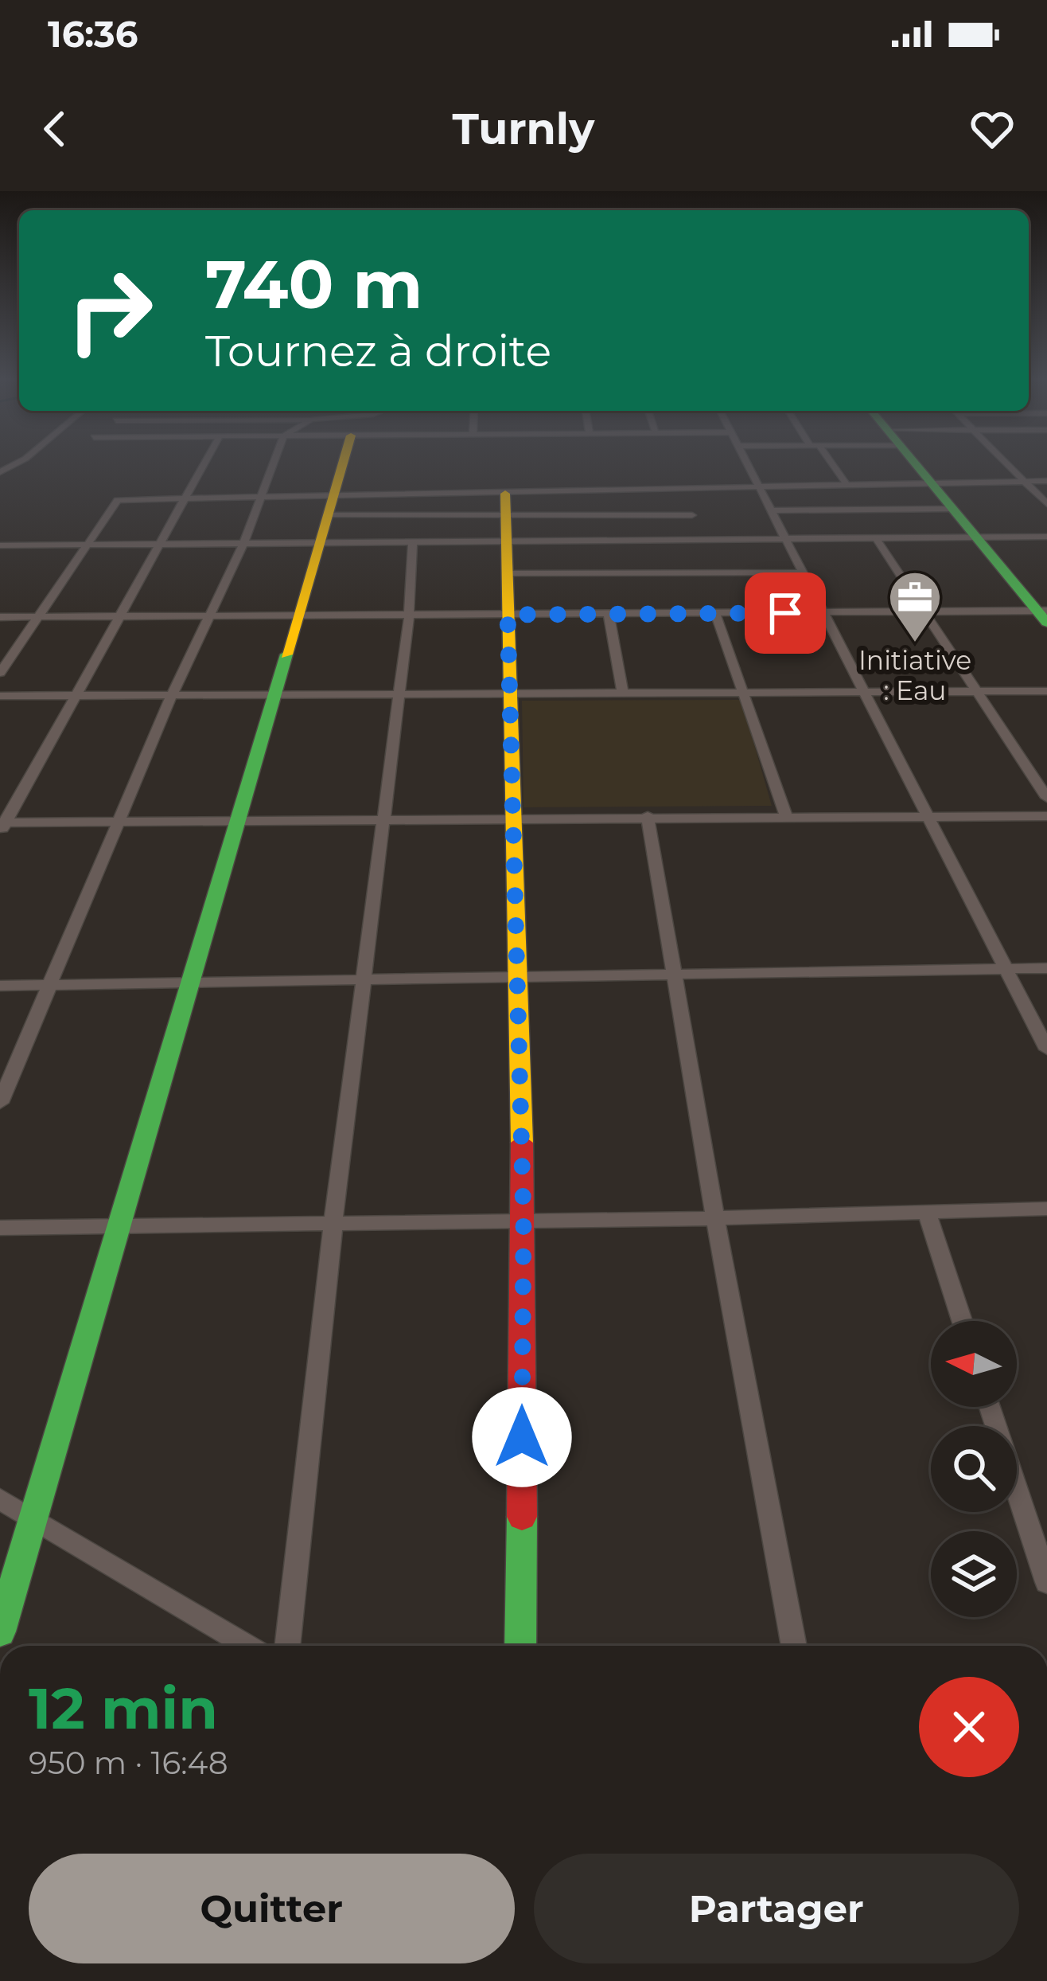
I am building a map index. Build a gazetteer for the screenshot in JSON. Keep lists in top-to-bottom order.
{
  "places": {
    "office": ["Initiative : Eau"]
  },
  "north": "left",
  "page": {
    "status": "16:36",
    "header": "Turnly",
    "turn": ["740 m", "Tournez à droite"],
    "heading": ["12 min", "950 m · 16:48"],
    "buttons": ["Quitter", "Partager"]
  }
}
